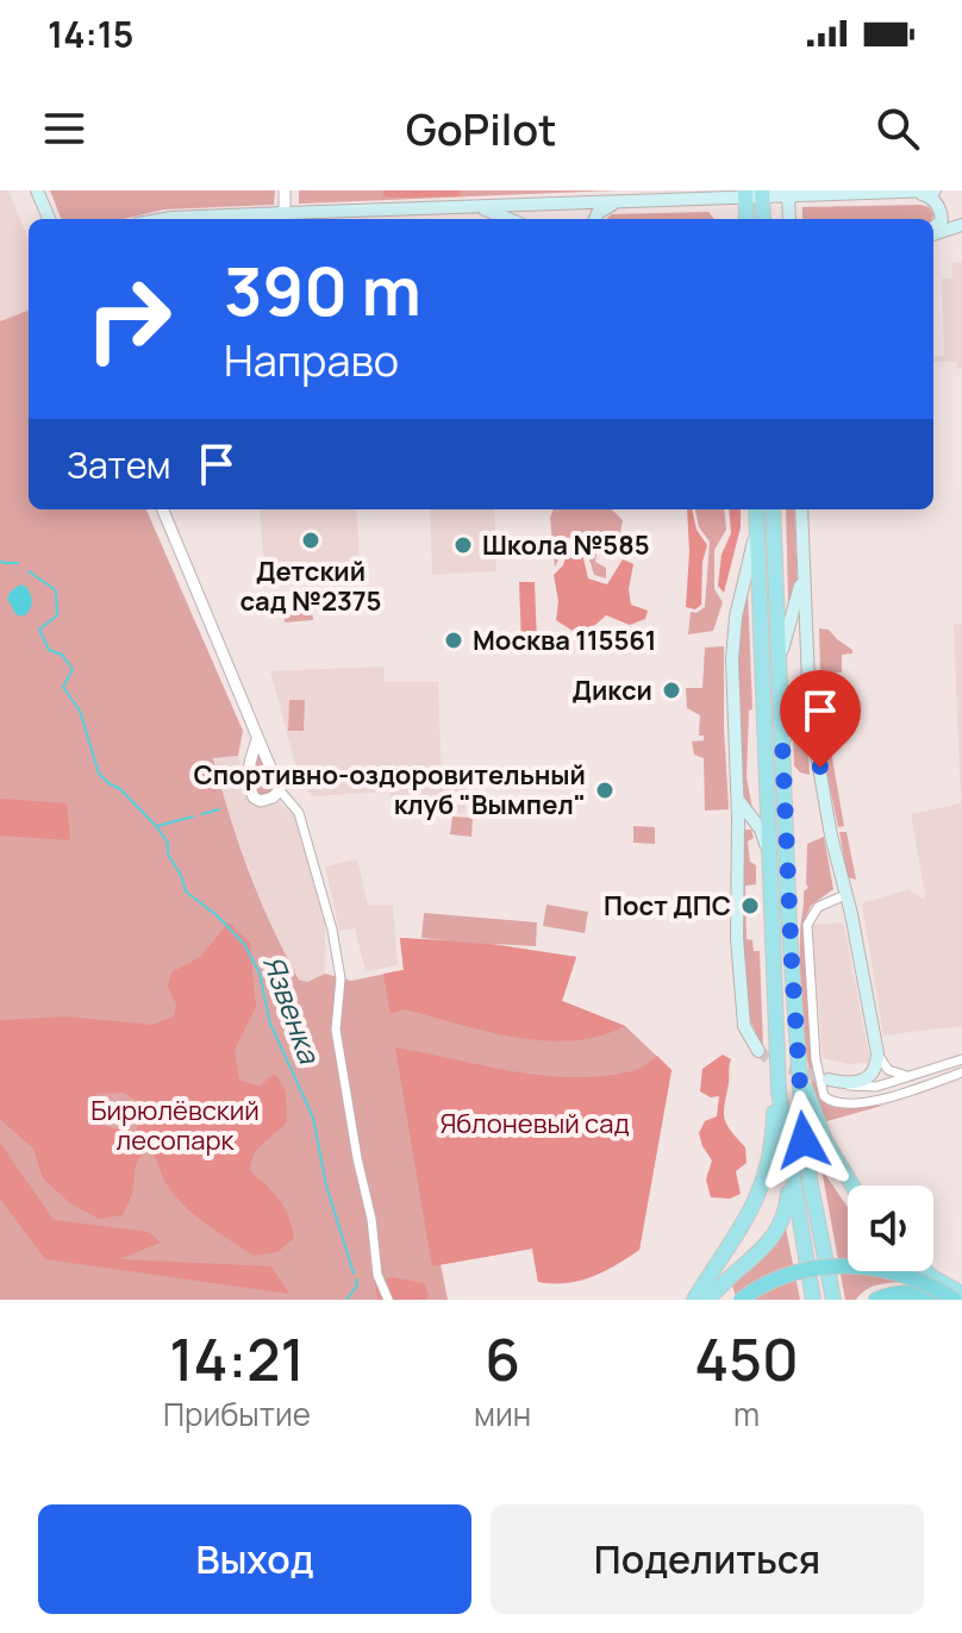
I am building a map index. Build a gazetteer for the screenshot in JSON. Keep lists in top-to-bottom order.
{
  "water": ["Язвенка"],
  "parks": ["Бирюлёвский лесопарк", "Яблоневый сад"],
  "places": [
    "Детский сад №2375",
    "Школа №585",
    "Москва 115561",
    "Дикси",
    "Спортивно-оздоровительный клуб \"Вымпел\"",
    "Пост ДПС"
  ],
  "page": {
    "status": "14:15",
    "header": "GoPilot",
    "turn": ["390 m", "Направо"],
    "then": "Затем",
    "eta": [
      "14:21",
      "Прибытие",
      "6",
      "мин",
      "450",
      "m"
    ],
    "buttons": ["Выход", "Поделиться"]
  }
}
